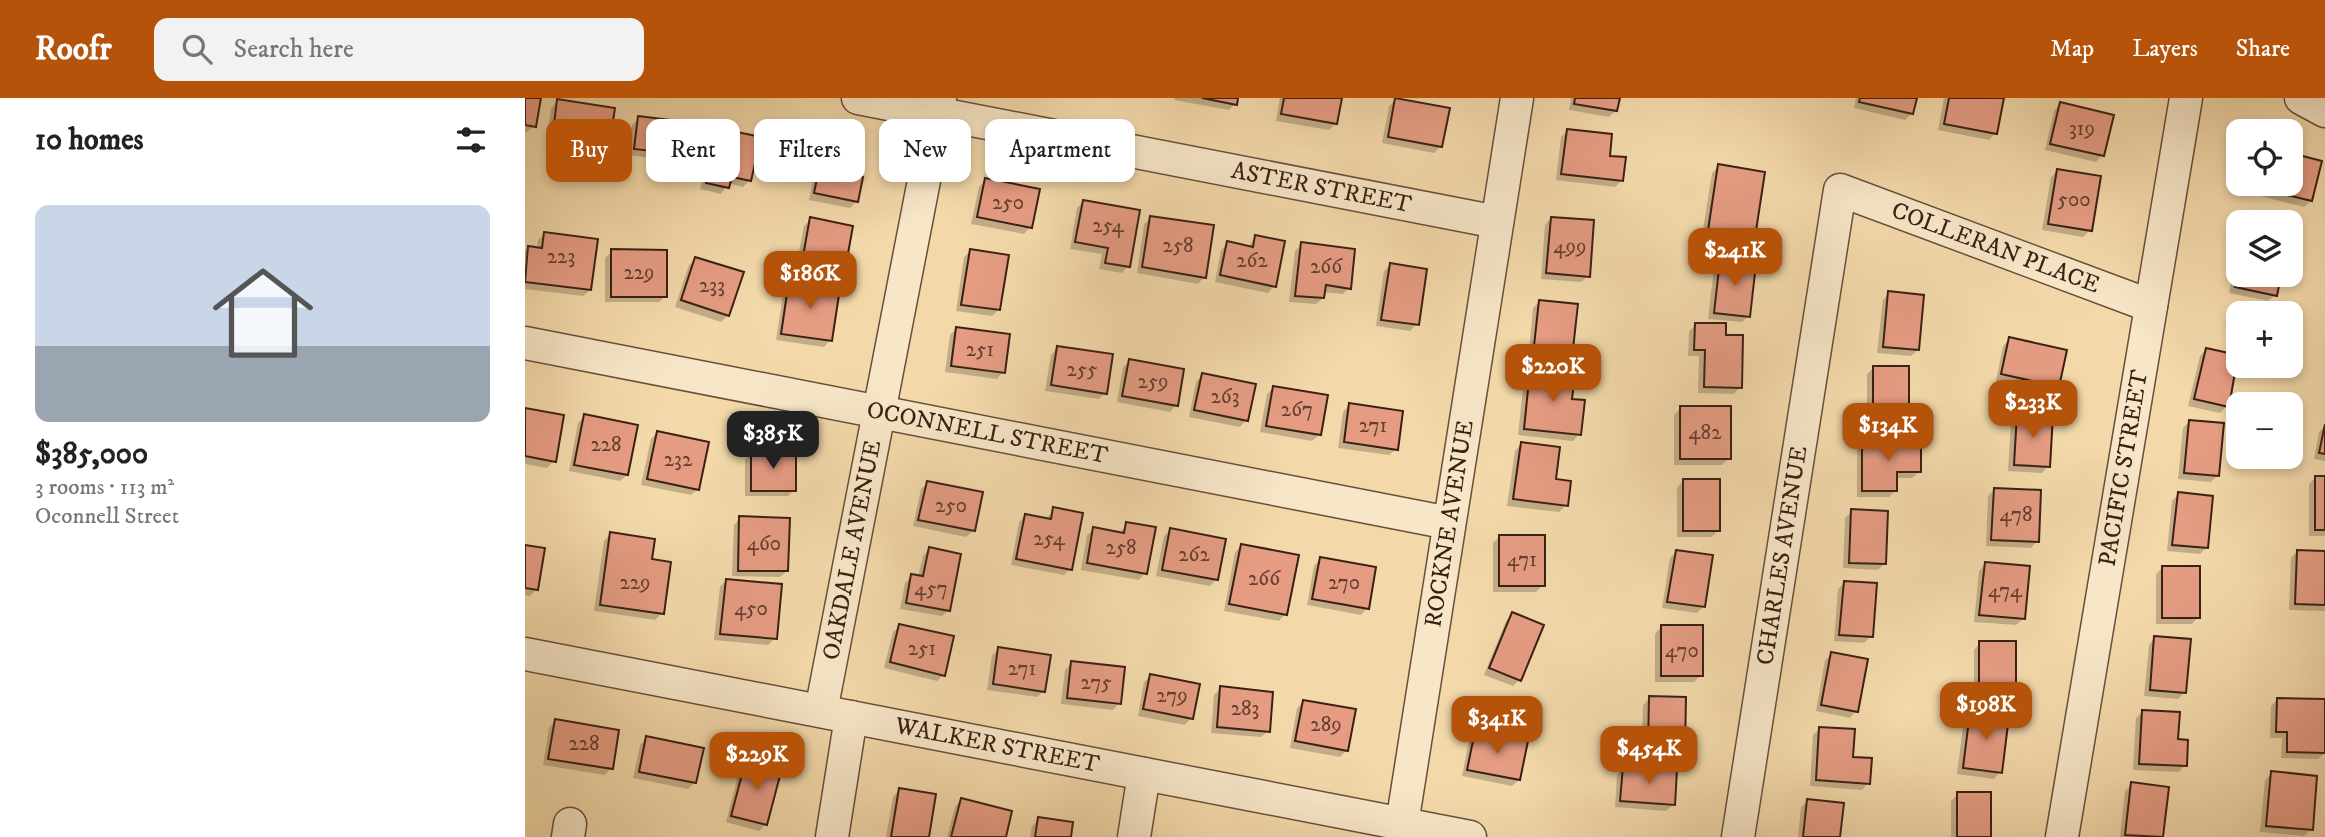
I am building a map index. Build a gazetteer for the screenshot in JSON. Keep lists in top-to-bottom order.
{
  "streets": {
    "street": [
      "ASTER STREET",
      "COLLERAN PLACE",
      "OCONNELL STREET",
      "PACIFIC STREET",
      "ROCKNE AVENUE",
      "OAKDALE AVENUE",
      "CHARLES AVENUE",
      "WALKER STREET"
    ]
  },
  "crossings": [
    ["ASTER STREET", "ROCKNE AVENUE"],
    ["ASTER STREET", "OAKDALE AVENUE"],
    ["COLLERAN PLACE", "PACIFIC STREET"],
    ["COLLERAN PLACE", "CHARLES AVENUE"],
    ["OCONNELL STREET", "ROCKNE AVENUE"],
    ["OCONNELL STREET", "OAKDALE AVENUE"],
    ["ROCKNE AVENUE", "WALKER STREET"],
    ["OAKDALE AVENUE", "WALKER STREET"]
  ],
  "house_numbers": [
    "319",
    "500",
    "250",
    "254",
    "258",
    "499",
    "223",
    "262",
    "266",
    "229",
    "233",
    "251",
    "255",
    "259",
    "263",
    "267",
    "271",
    "482",
    "228",
    "232",
    "250",
    "478",
    "254",
    "460",
    "258",
    "262",
    "471",
    "266",
    "229",
    "270",
    "457",
    "474",
    "450",
    "251",
    "470",
    "271",
    "275",
    "279",
    "283",
    "289",
    "228"
  ],
  "page": {
    "header": "Roofr",
    "search": "Search here",
    "nav": ["Map", "Layers", "Share"],
    "heading": "10 homes",
    "map_buttons": ["+", "−"],
    "chip": [
      "Buy",
      "Rent",
      "Filters",
      "New",
      "Apartment"
    ],
    "list": [
      {
        "name": "$385,000",
        "note": "3 rooms · 113 m² · Oconnell Street"
      }
    ],
    "price": [
      "$241K",
      "$186K",
      "$220K",
      "$233K",
      "$134K",
      "$385K",
      "$198K",
      "$341K",
      "$454K",
      "$229K"
    ]
  }
}
